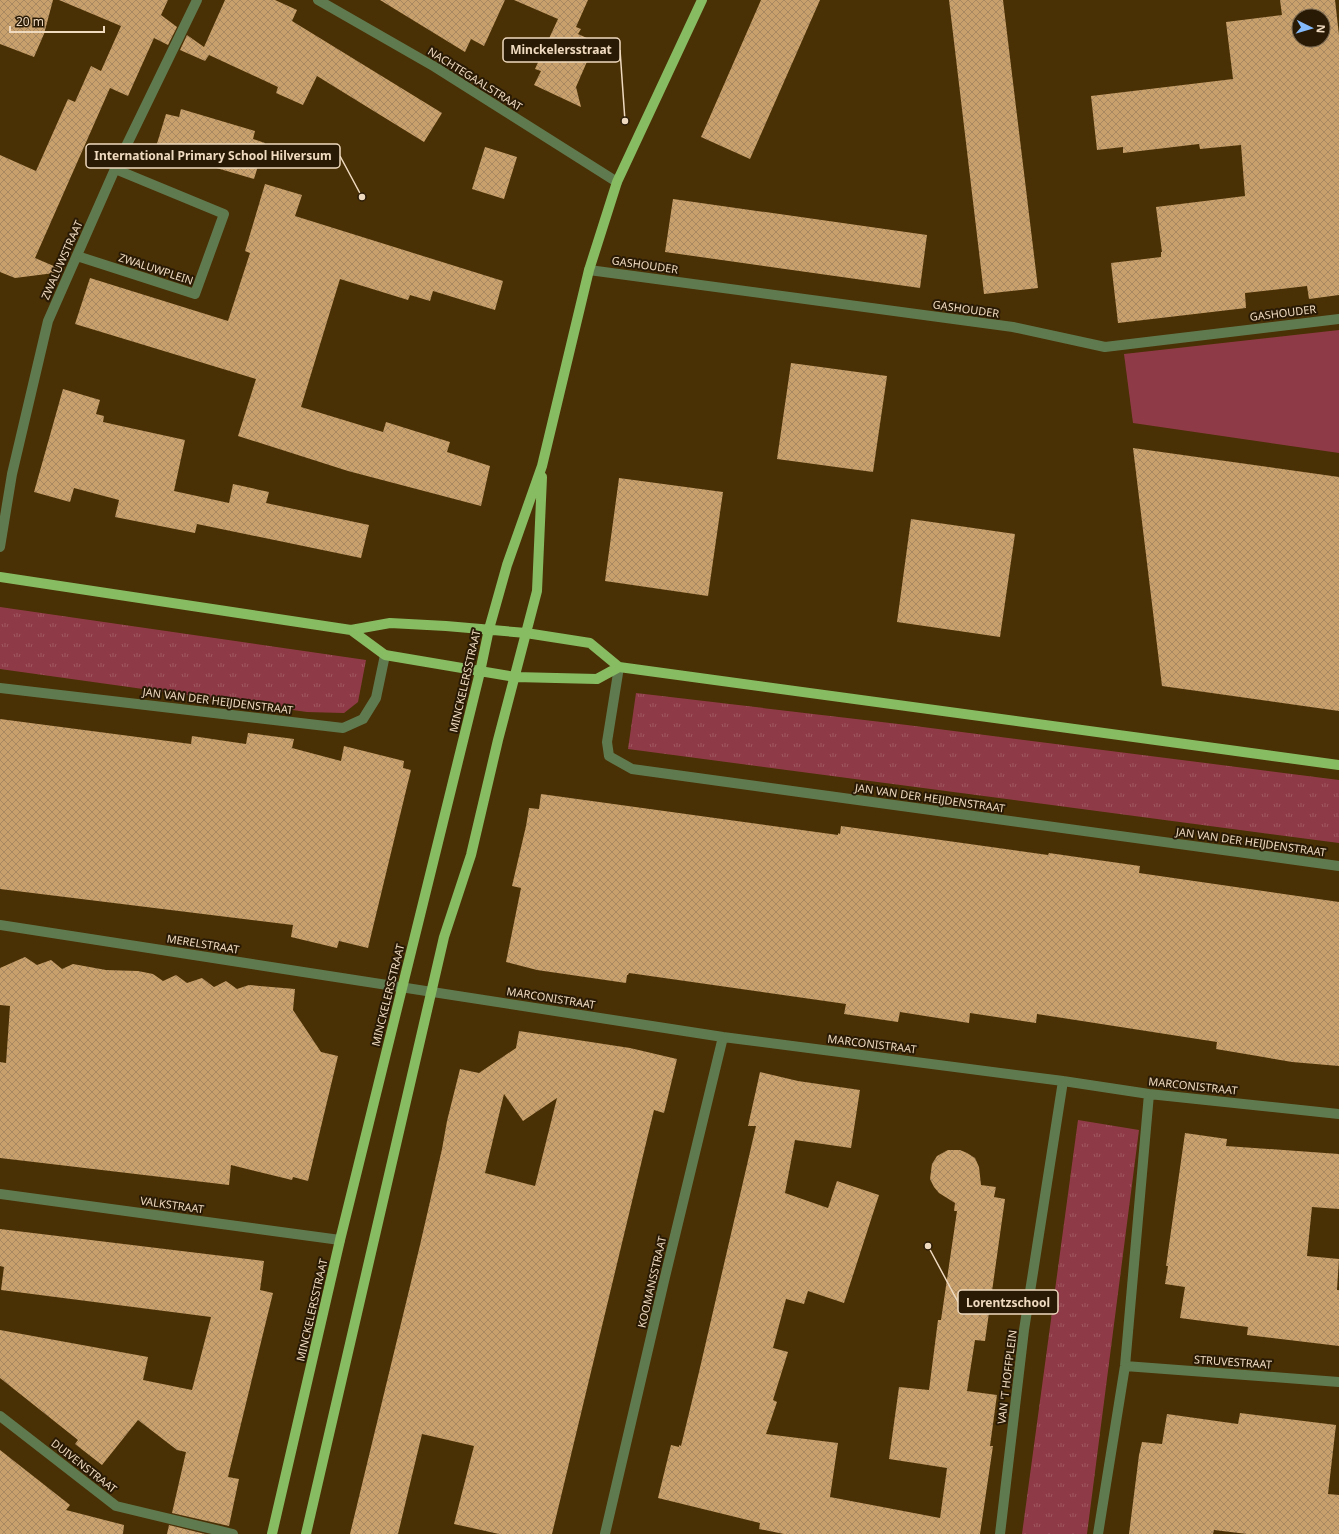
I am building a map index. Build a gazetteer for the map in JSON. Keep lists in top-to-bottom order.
{
  "streets": {
    "main road": ["MINCKELERSSTRAAT"],
    "street": [
      "NACHTEGAALSTRAAT",
      "ZWALUWSTRAAT",
      "GASHOUDER",
      "ZWALUWPLEIN",
      "JAN VAN DER HEIJDENSTRAAT",
      "MERELSTRAAT",
      "MARCONISTRAAT",
      "VALKSTRAAT",
      "KOOMANSSTRAAT",
      "STRUVESTRAAT",
      "VAN 'T HOFFPLEIN",
      "DUIVENSTRAAT"
    ]
  },
  "crossings": [
    ["NACHTEGAALSTRAAT", "MINCKELERSSTRAAT"],
    ["ZWALUWSTRAAT", "ZWALUWPLEIN"],
    ["GASHOUDER", "MINCKELERSSTRAAT"],
    ["MINCKELERSSTRAAT", "MERELSTRAAT"],
    ["MINCKELERSSTRAAT", "MARCONISTRAAT"],
    ["MINCKELERSSTRAAT", "VALKSTRAAT"],
    ["MERELSTRAAT", "MARCONISTRAAT"],
    ["MARCONISTRAAT", "KOOMANSSTRAAT"],
    ["MARCONISTRAAT", "VAN 'T HOFFPLEIN"]
  ],
  "places": ["Minckelersstraat", "International Primary School Hilversum", "Lorentzschool"],
  "scale_bar": "20 m",
  "north": "right"
}
